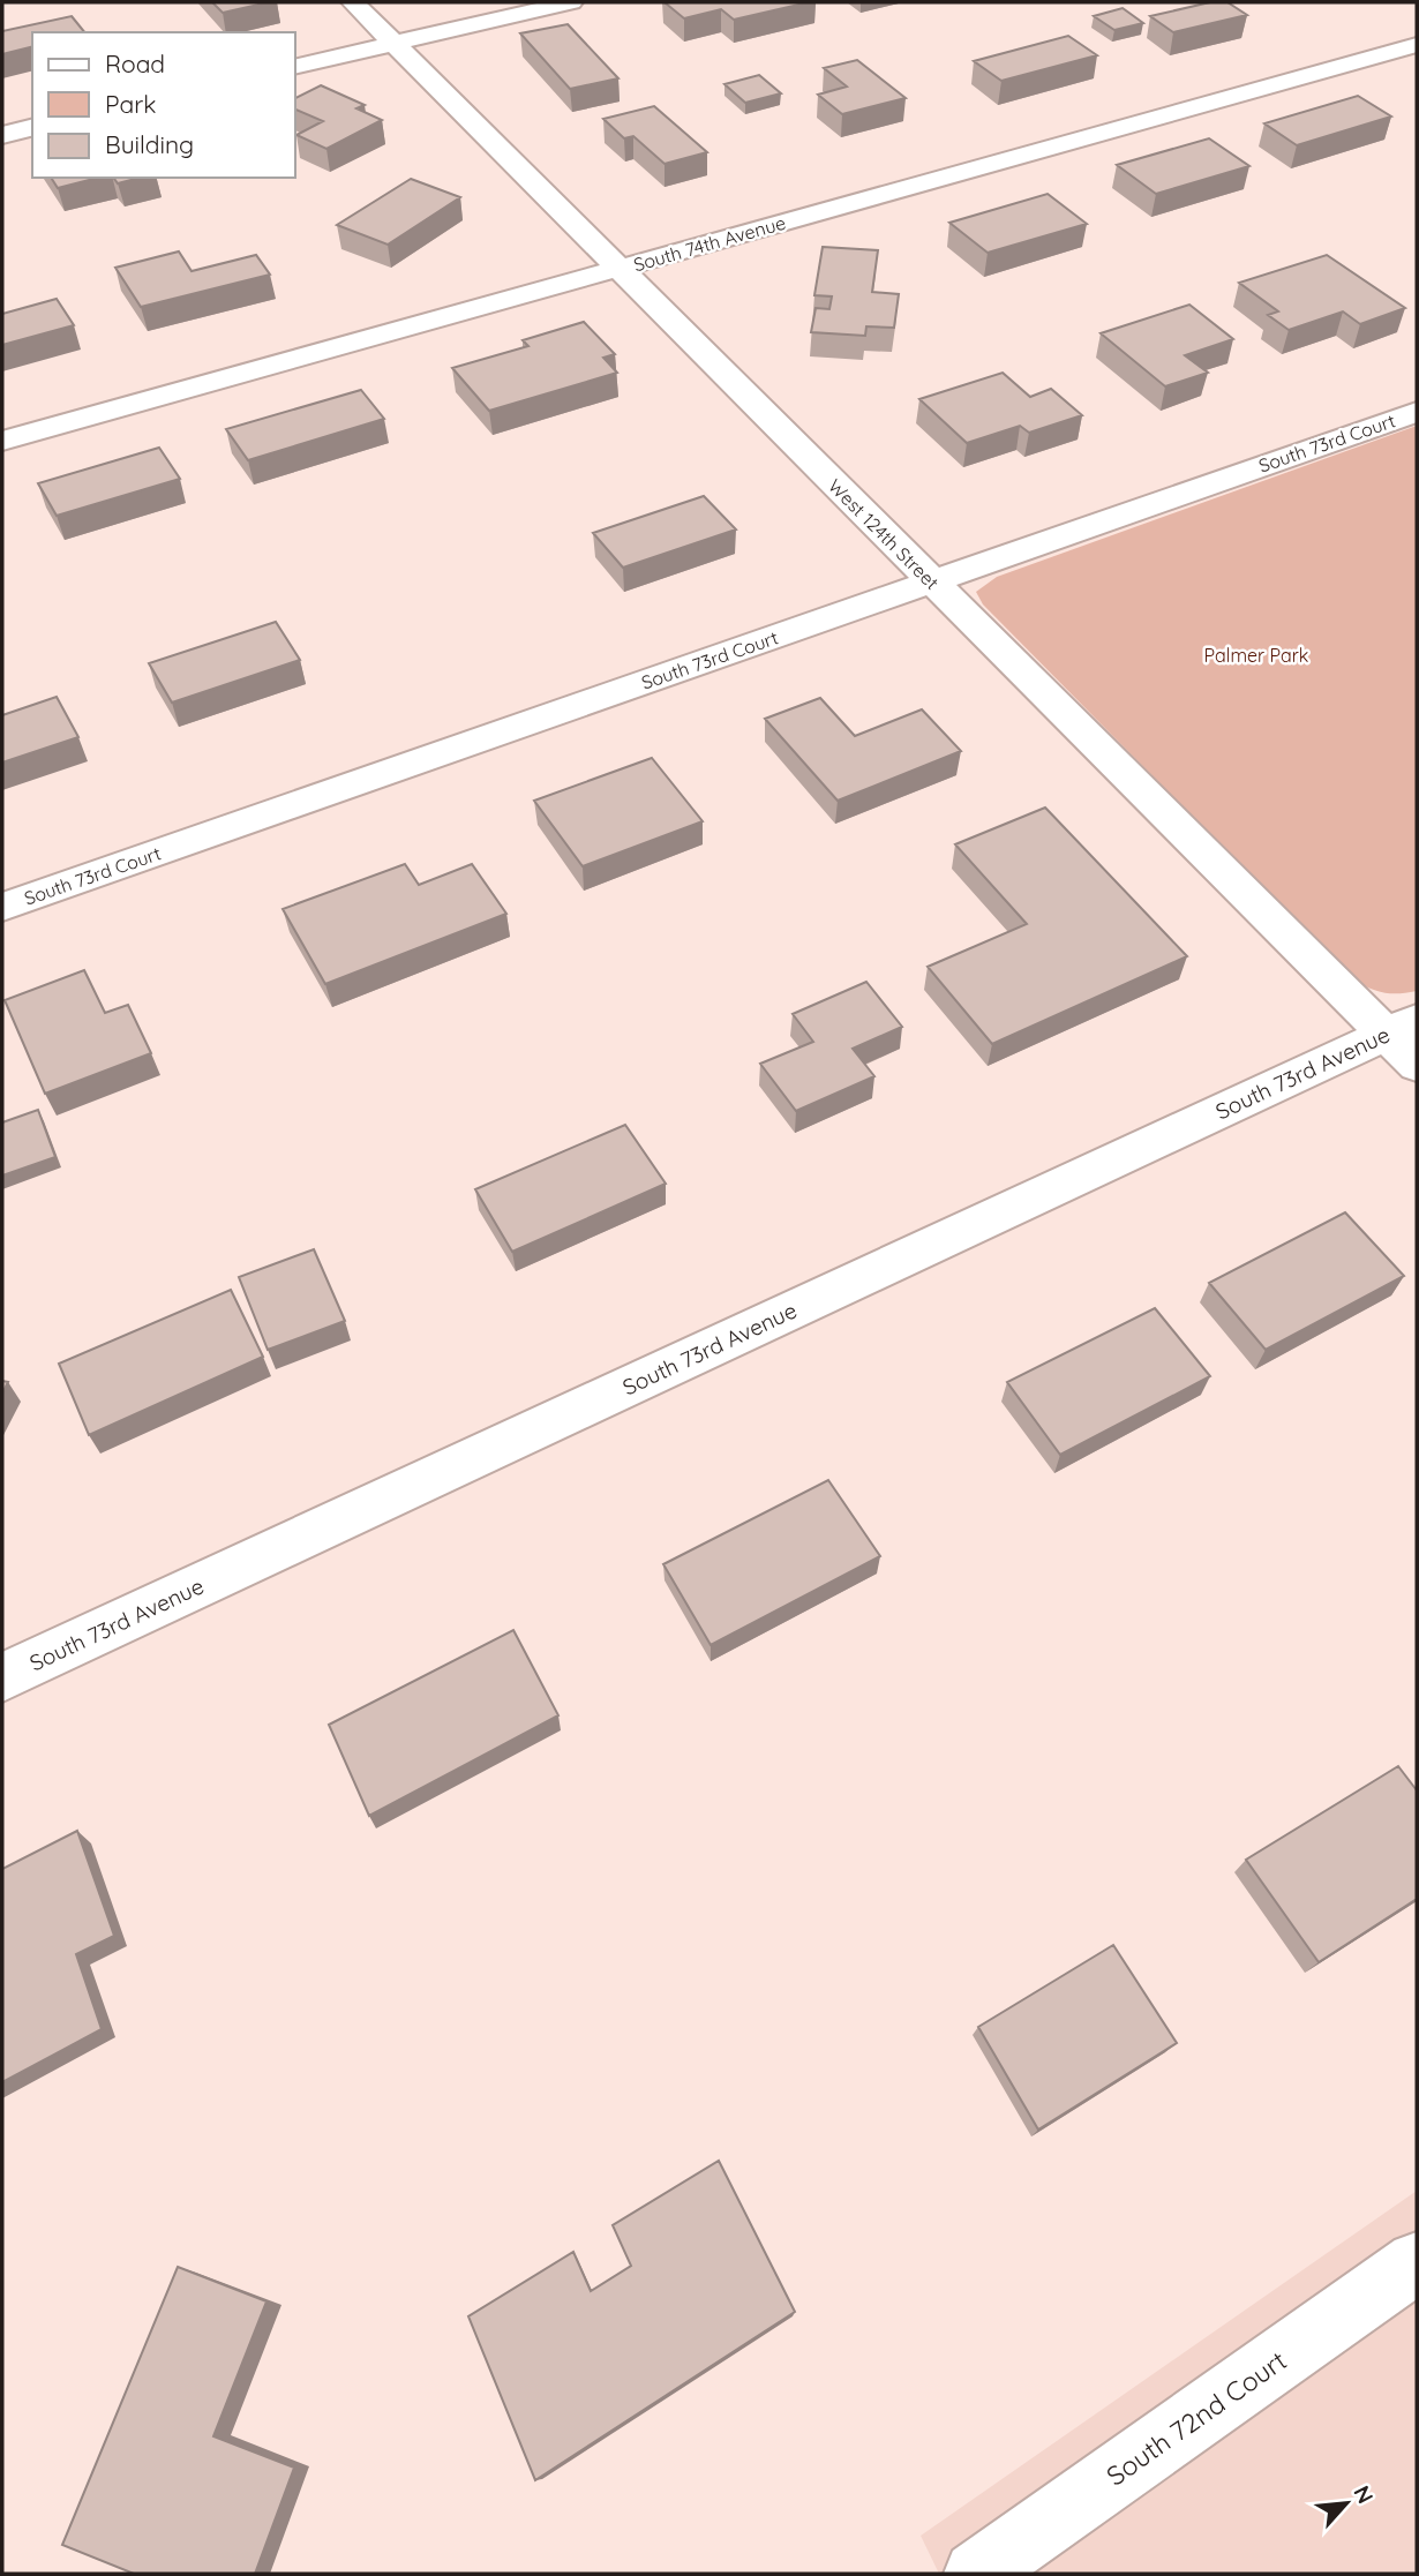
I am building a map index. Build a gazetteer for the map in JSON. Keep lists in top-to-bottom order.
{
  "streets": {
    "street": [
      "South 74th Avenue",
      "South 73rd Court",
      "West 124th Street",
      "South 73rd Avenue",
      "South 72nd Court"
    ]
  },
  "crossings": [
    ["South 74th Avenue", "West 124th Street"],
    ["South 73rd Court", "West 124th Street"],
    ["West 124th Street", "South 73rd Avenue"]
  ],
  "parks": ["Palmer Park"],
  "legend": ["Road", "Park", "Building"],
  "north": "top right"
}
